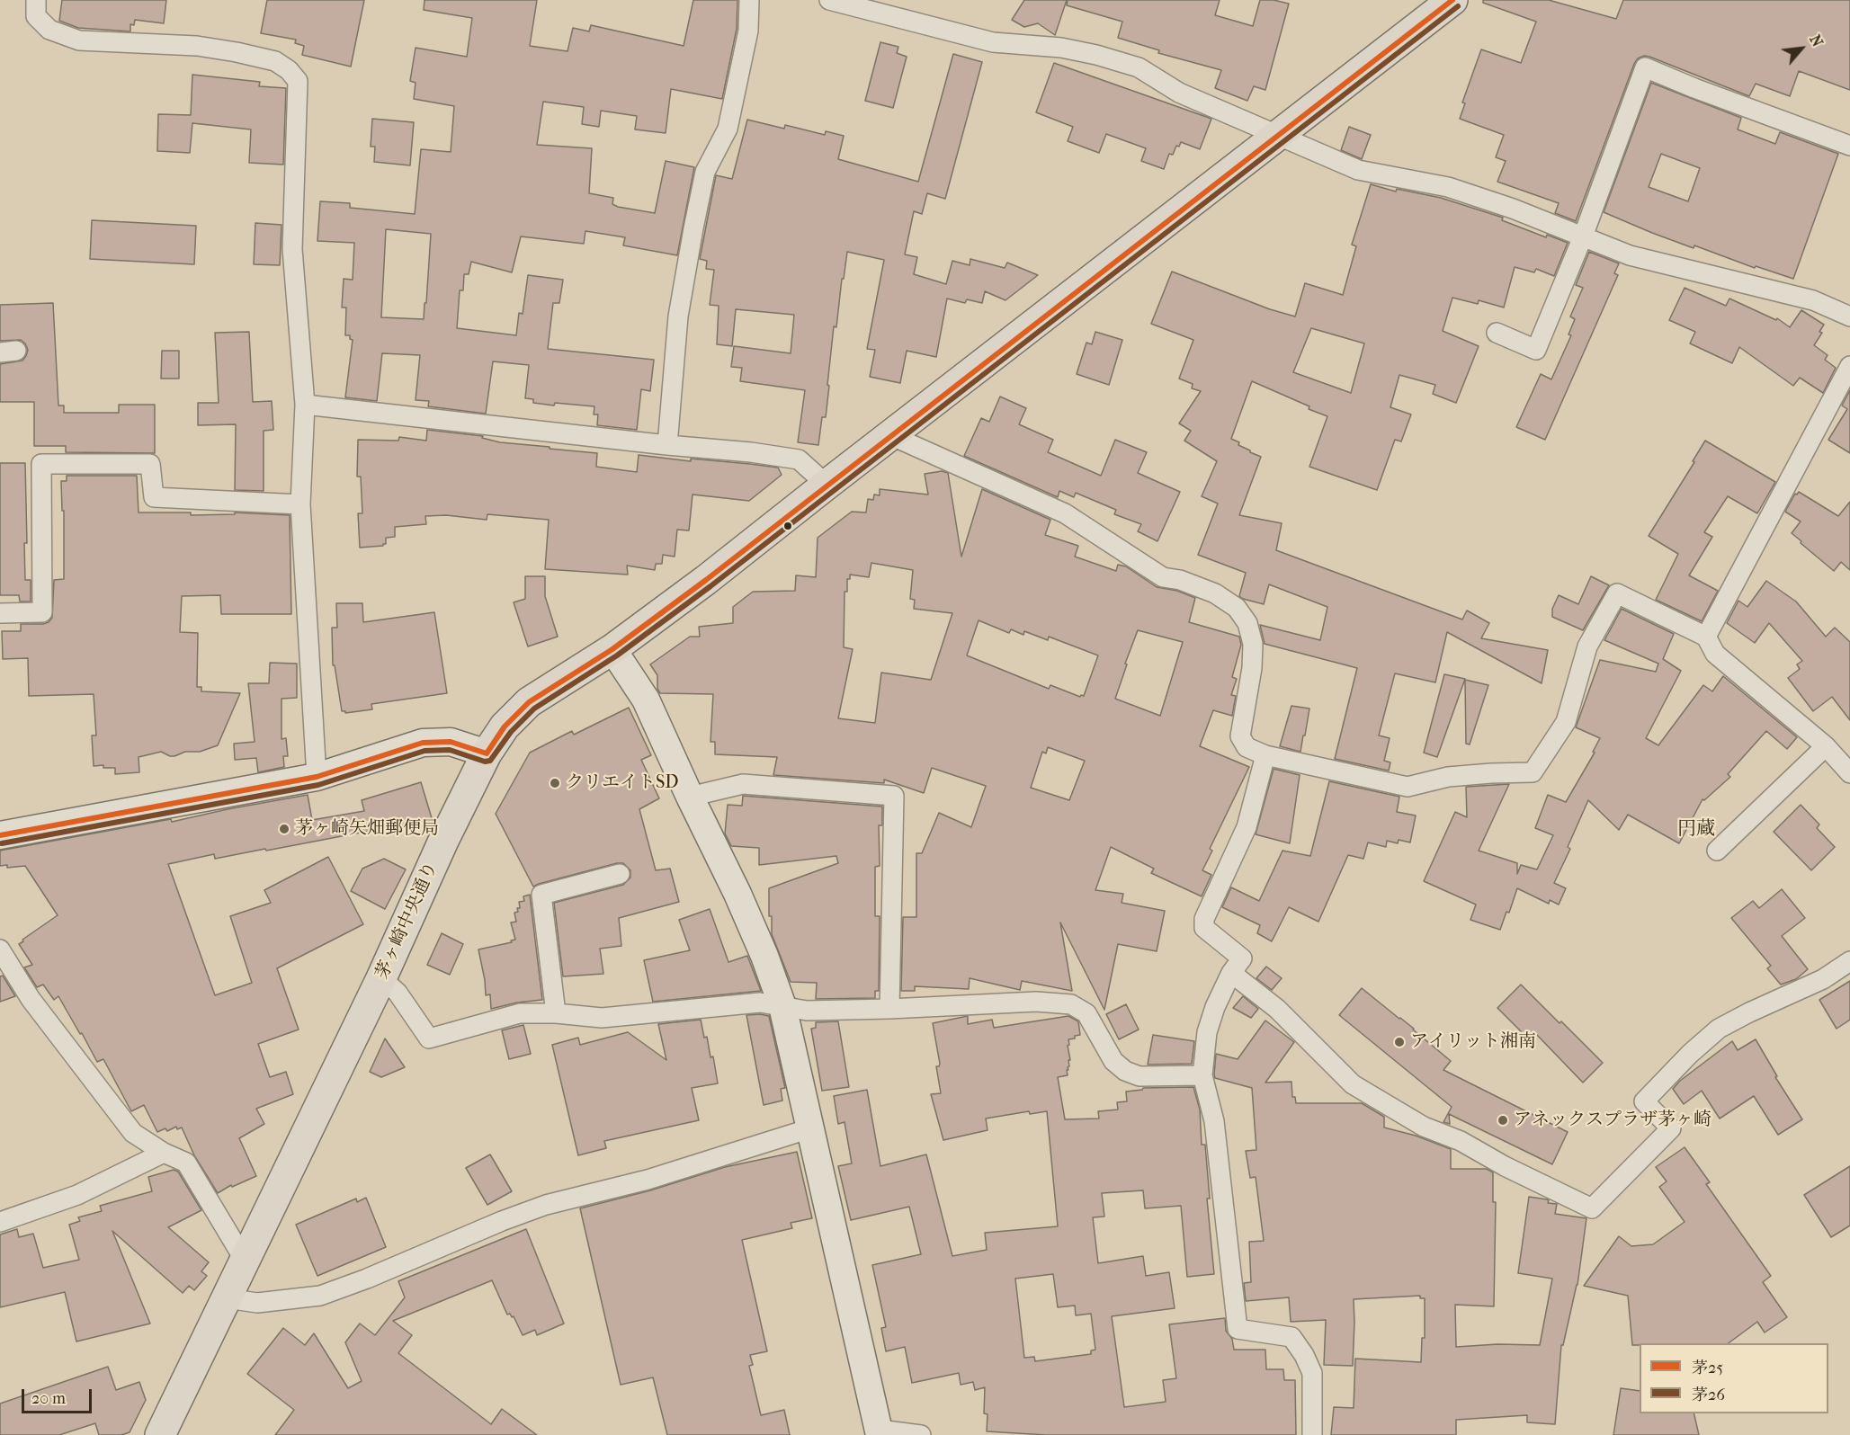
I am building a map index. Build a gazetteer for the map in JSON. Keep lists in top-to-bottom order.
{
  "streets": {
    "main road": ["茅ヶ崎中央通り"]
  },
  "districts": ["円蔵"],
  "places": [
    "クリエイトSD",
    "茅ヶ崎矢畑郵便局",
    "アイリット湘南",
    "アネックスプラザ茅ヶ崎"
  ],
  "lines": ["transit line 茅25", "transit line 茅26"],
  "legend": ["茅25", "茅26"],
  "scale_bar": "20 m",
  "north": "top right"
}
